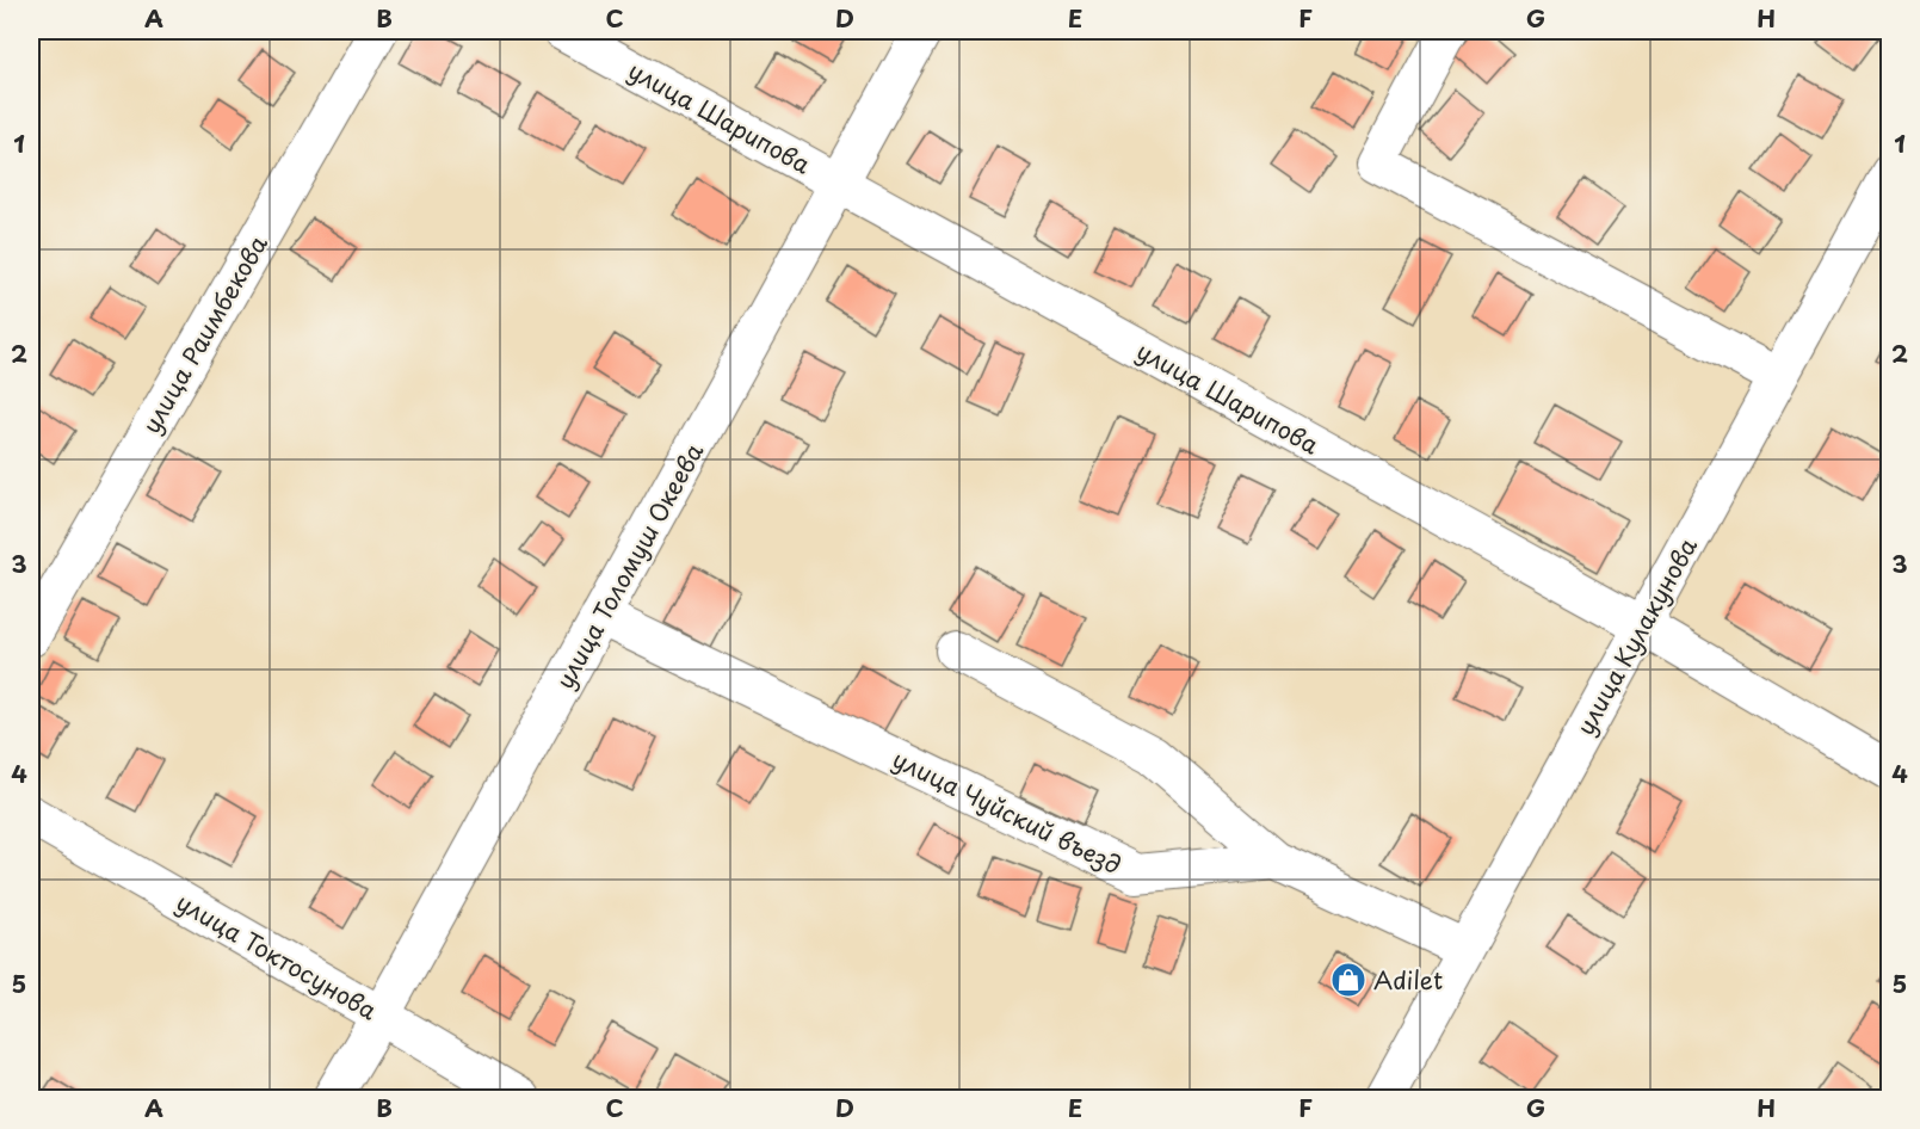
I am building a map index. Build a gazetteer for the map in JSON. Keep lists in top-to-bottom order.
{
  "streets": {
    "street": [
      "улица Шарипова",
      "улица Раимбекова",
      "улица Толомуш Океева",
      "улица Кулакунова",
      "улица Чуйский въезд",
      "улица Токтосунова"
    ]
  },
  "crossings": [
    ["улица Шарипова", "улица Толомуш Океева"],
    ["улица Шарипова", "улица Кулакунова"],
    ["улица Толомуш Океева", "улица Чуйский въезд"],
    ["улица Толомуш Океева", "улица Токтосунова"]
  ],
  "places": {
    "shop": ["Adilet"]
  },
  "grid": {
    "columns": [
      "A",
      "B",
      "C",
      "D",
      "E",
      "F",
      "G",
      "H"
    ],
    "rows": [
      "1",
      "2",
      "3",
      "4",
      "5"
    ]
  }
}
